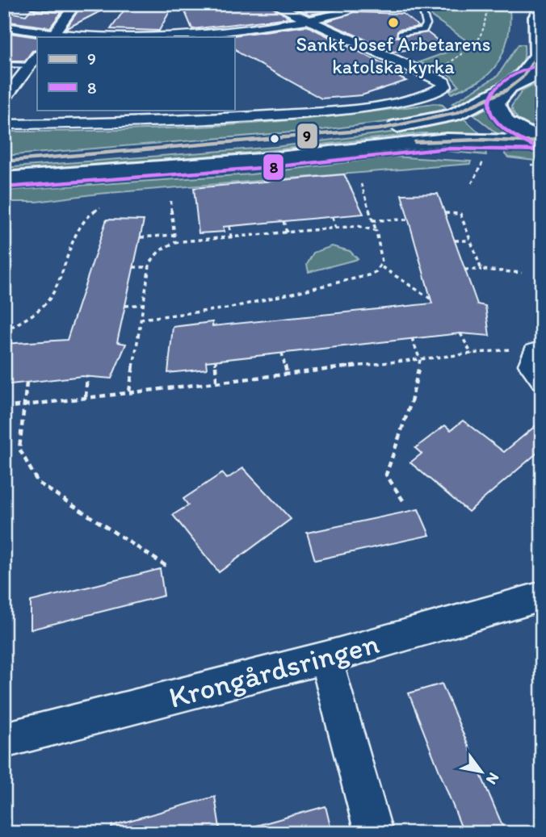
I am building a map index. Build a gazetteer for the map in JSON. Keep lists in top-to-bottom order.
{
  "streets": {
    "street": ["Krongårdsringen"]
  },
  "places": ["Sankt Josef Arbetarens katolska kyrka"],
  "lines": ["transit line 9", "transit line 8"],
  "legend": ["9", "8"],
  "north": "bottom right"
}
